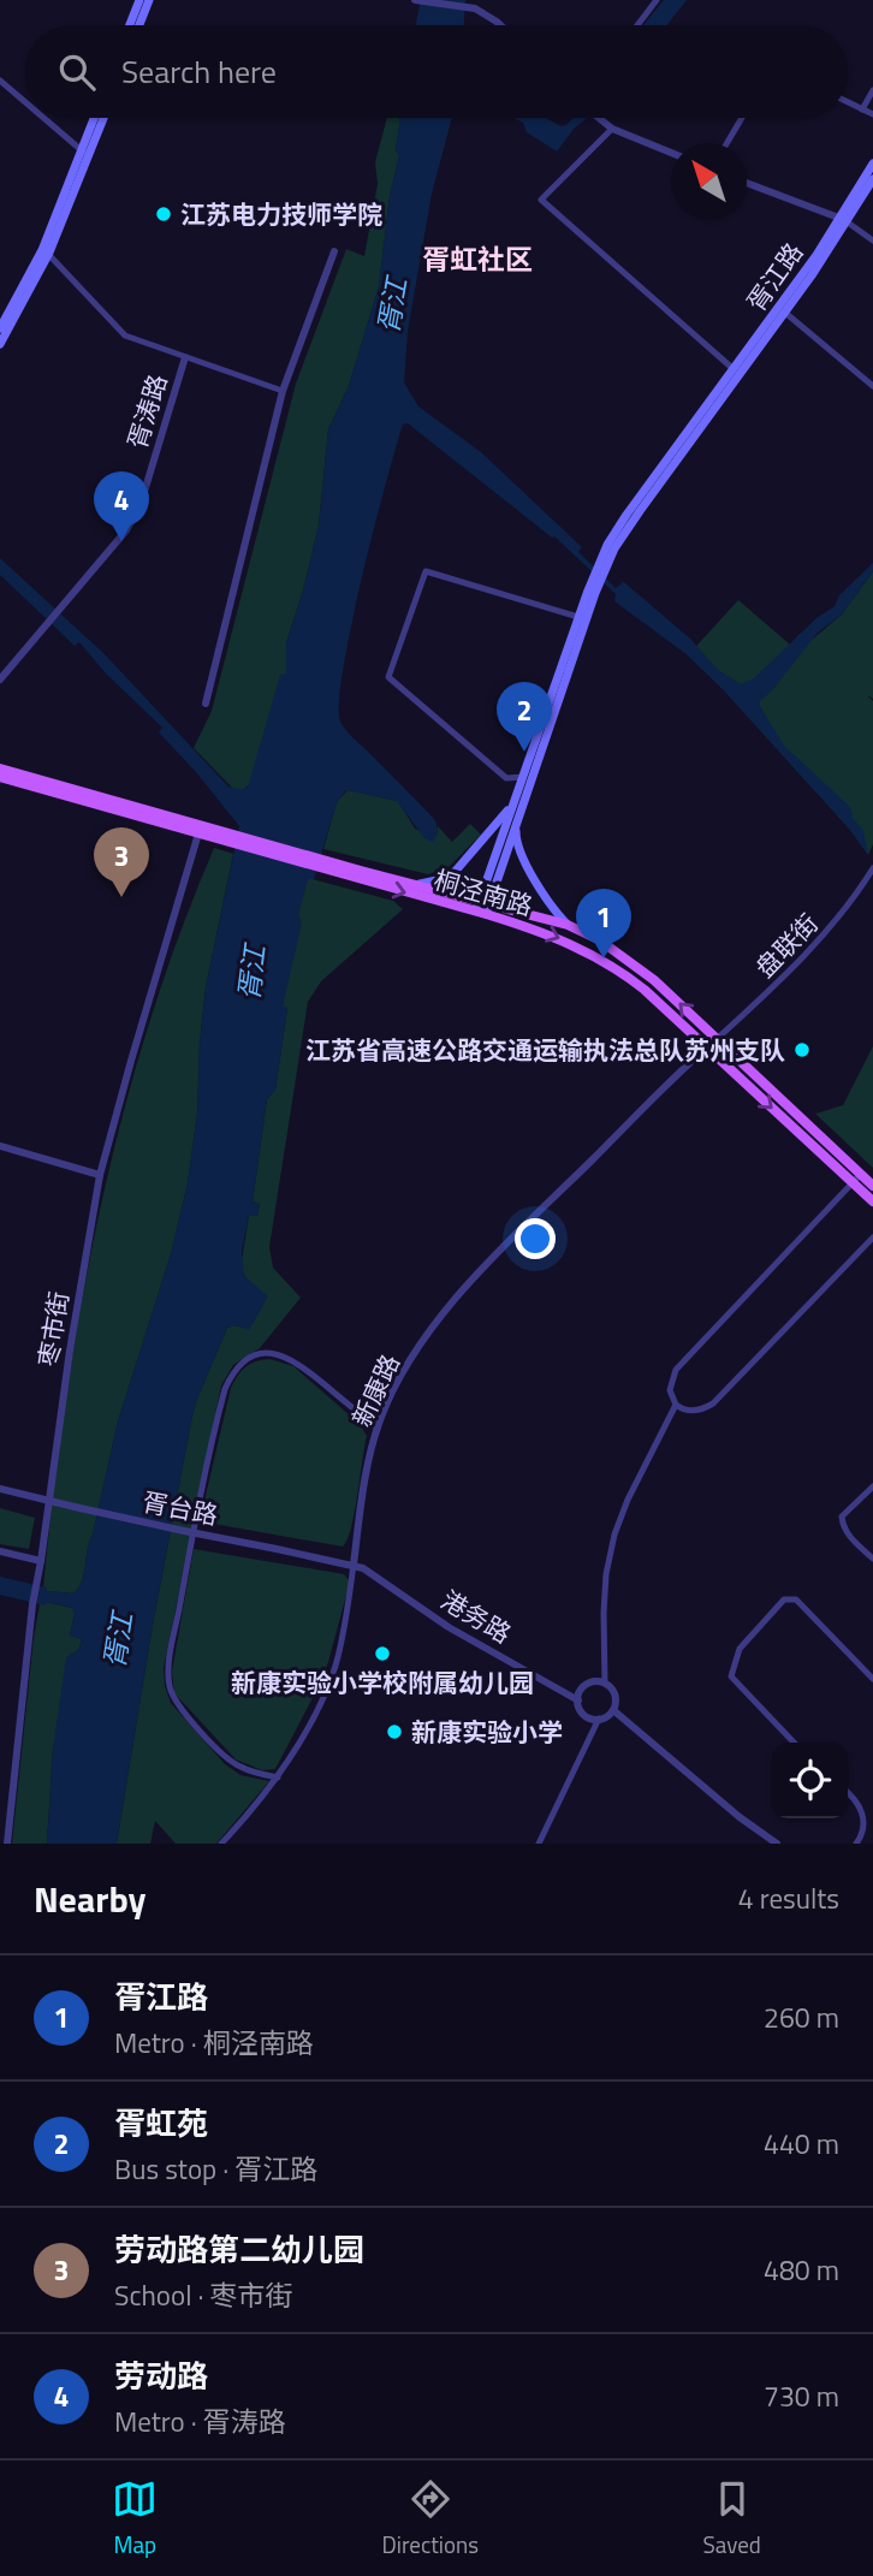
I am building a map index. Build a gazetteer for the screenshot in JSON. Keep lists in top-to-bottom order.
{
  "streets": {
    "main road": ["胥江路", "桐泾南路"],
    "street": [
      "胥涛路",
      "盘联街",
      "枣市街",
      "新康路",
      "胥台路",
      "港务路"
    ]
  },
  "crossings": [
    ["胥江路", "桐泾南路"],
    ["桐泾南路", "盘联街"],
    ["桐泾南路", "枣市街"],
    ["桐泾南路", "新康路"],
    ["盘联街", "新康路"],
    ["新康路", "胥台路"],
    ["新康路", "港务路"],
    ["胥台路", "港务路"]
  ],
  "districts": ["胥虹社区"],
  "water": ["胥江"],
  "places": [
    "江苏电力技师学院",
    "江苏省高速公路交通运输执法总队苏州支队",
    "新康实验小学校附属幼儿园",
    "新康实验小学"
  ],
  "north": "top left",
  "page": {
    "search": "Search here",
    "pins": [
      "4",
      "2",
      "3",
      "1"
    ],
    "heading": ["Nearby", "4 results"],
    "list": [
      {
        "mark": "1",
        "name": "胥江路",
        "note": "Metro · 桐泾南路",
        "value": "260 m"
      },
      {
        "mark": "2",
        "name": "胥虹苑",
        "note": "Bus stop · 胥江路",
        "value": "440 m"
      },
      {
        "mark": "3",
        "name": "劳动路第二幼儿园",
        "note": "School · 枣市街",
        "value": "480 m"
      },
      {
        "mark": "4",
        "name": "劳动路",
        "note": "Metro · 胥涛路",
        "value": "730 m"
      }
    ],
    "nav": ["Map", "Directions", "Saved"]
  }
}
